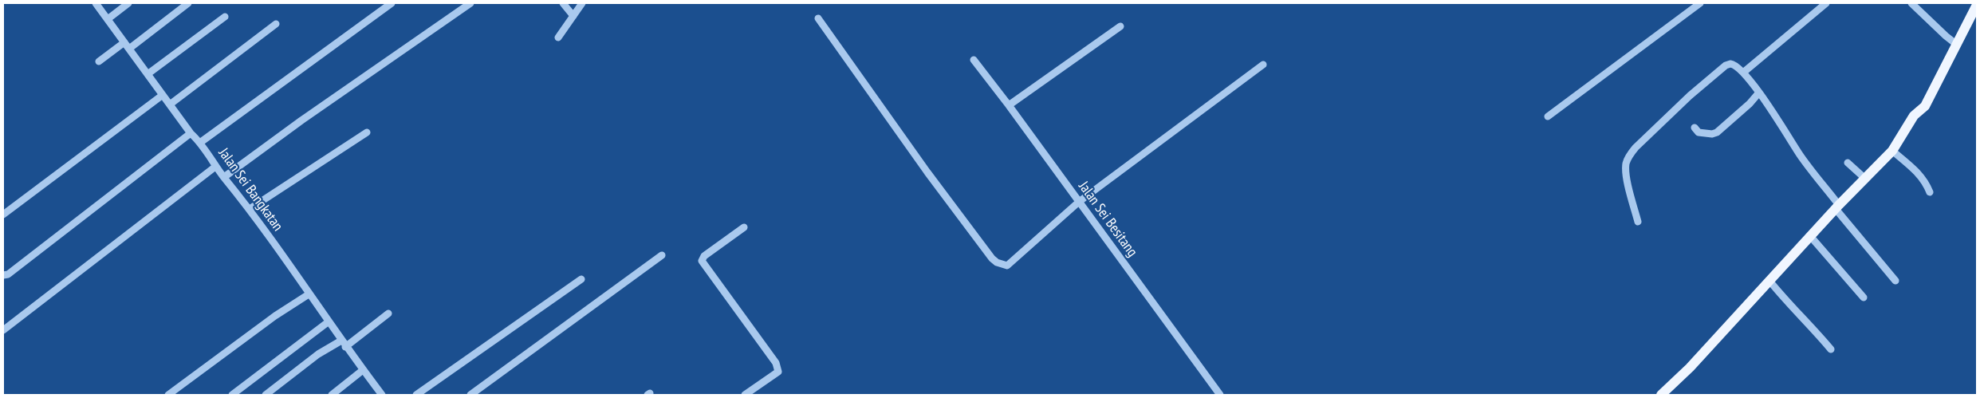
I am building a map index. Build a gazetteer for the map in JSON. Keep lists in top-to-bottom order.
{
  "streets": {
    "street": ["Jalan Sei Bangkatan", "Jalan Sei Besitang"]
  }
}
